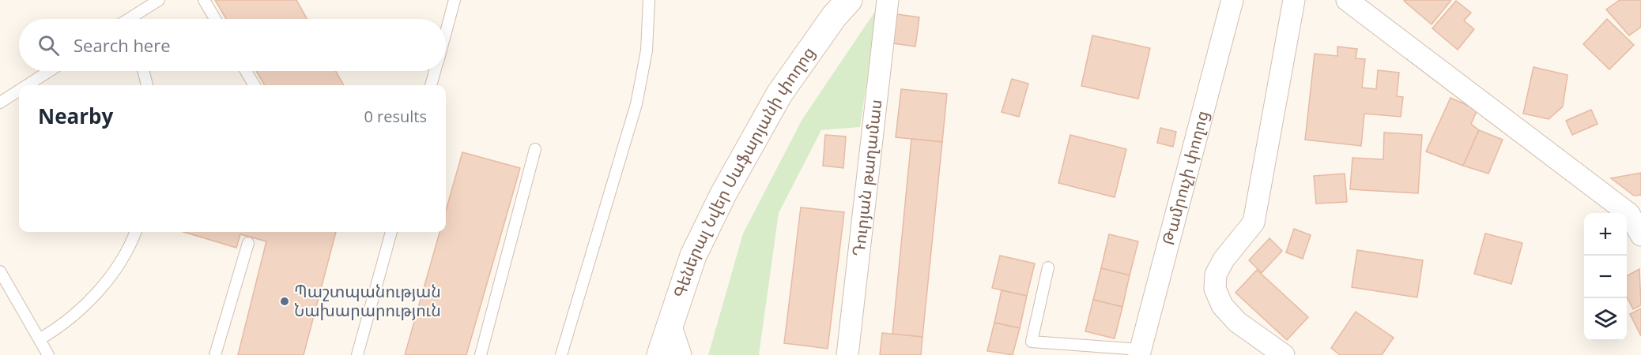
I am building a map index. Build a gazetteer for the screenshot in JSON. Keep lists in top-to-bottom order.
{
  "streets": {
    "street": ["Գեներալ Նվեր Սաֆարյանի փողոց", "Դուրյան թաղամաս", "Թամրուչի փողոց"]
  },
  "places": ["Պաշտպանության Նախարարություն"],
  "page": {
    "search": "Search here",
    "heading": ["Nearby", "0 results"],
    "map_buttons": ["+", "−"]
  }
}
